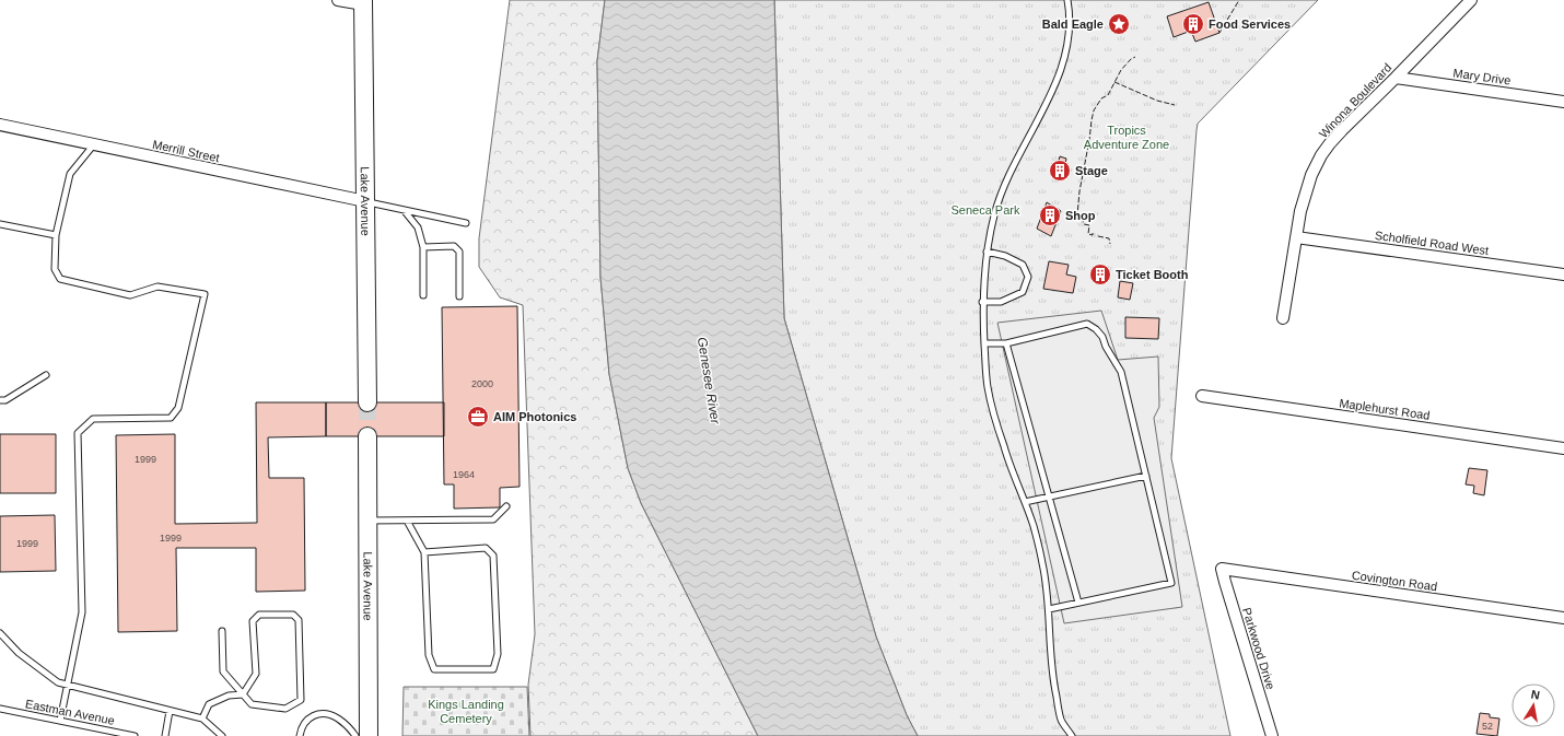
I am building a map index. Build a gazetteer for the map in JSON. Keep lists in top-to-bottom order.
{
  "streets": {
    "main road": ["Lake Avenue"],
    "street": [
      "Mary Drive",
      "Winona Boulevard",
      "Merrill Street",
      "Scholfield Road West",
      "Maplehurst Road",
      "Covington Road",
      "Parkwood Drive"
    ],
    "lane": ["Eastman Avenue"]
  },
  "crossings": [
    ["Mary Drive", "Winona Boulevard"],
    ["Winona Boulevard", "Scholfield Road West"],
    ["Merrill Street", "Lake Avenue"],
    ["Covington Road", "Parkwood Drive"]
  ],
  "water": ["Genesee River"],
  "parks": ["Tropics Adventure Zone", "Seneca Park", "Kings Landing Cemetery"],
  "places": {
    "place": ["Bald Eagle"],
    "building": [
      "Food Services",
      "Stage",
      "Shop",
      "Ticket Booth"
    ],
    "office": ["AIM Photonics"]
  },
  "house_numbers": [
    "2000",
    "1999",
    "1964",
    "1999",
    "1999",
    "52"
  ],
  "north": "top"
}
